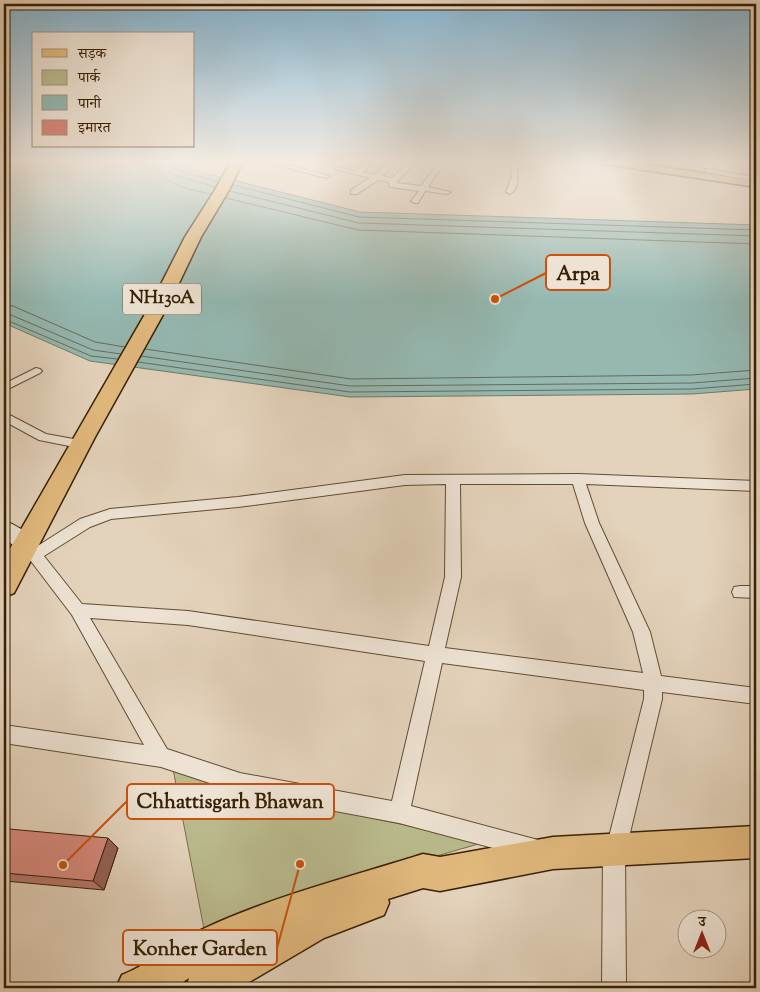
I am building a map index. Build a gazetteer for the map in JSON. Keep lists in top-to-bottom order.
{
  "streets": {
    "highway": ["NH130A"]
  },
  "places": ["Arpa", "Konher Garden", "Chhattisgarh Bhawan"],
  "legend": [
    "सड़क",
    "पार्क",
    "पानी",
    "इमारत"
  ],
  "north": "top"
}
